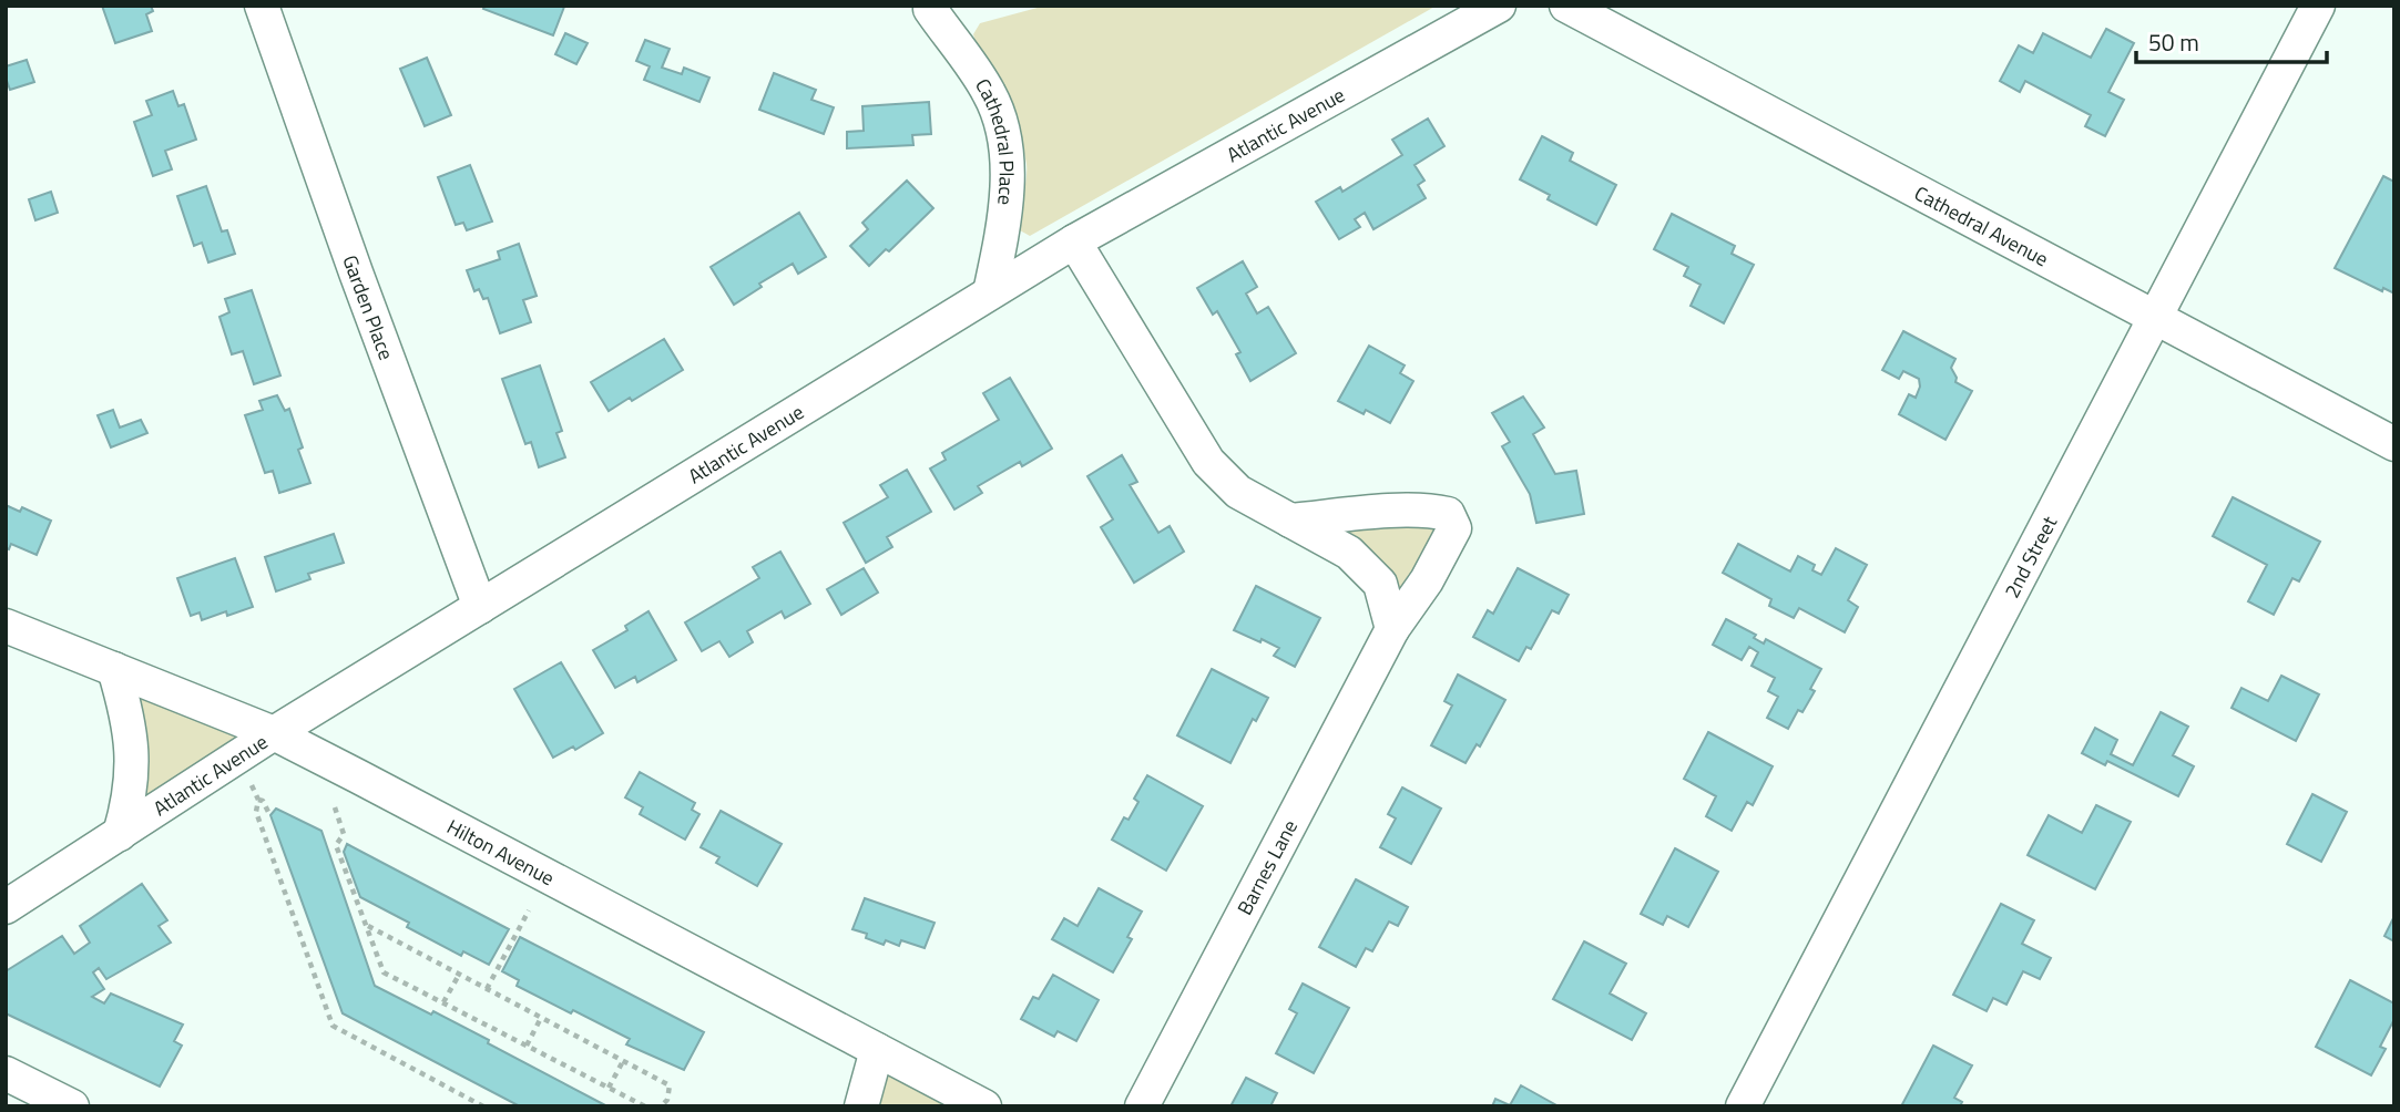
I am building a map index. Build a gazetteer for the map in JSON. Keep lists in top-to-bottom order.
{
  "streets": {
    "street": [
      "Atlantic Avenue",
      "Cathedral Place",
      "Cathedral Avenue",
      "Garden Place",
      "2nd Street",
      "Hilton Avenue",
      "Barnes Lane"
    ]
  },
  "crossings": [
    ["Atlantic Avenue", "Cathedral Place"],
    ["Atlantic Avenue", "Garden Place"],
    ["Atlantic Avenue", "Hilton Avenue"],
    ["Cathedral Avenue", "2nd Street"]
  ],
  "scale_bar": "50 m"
}
